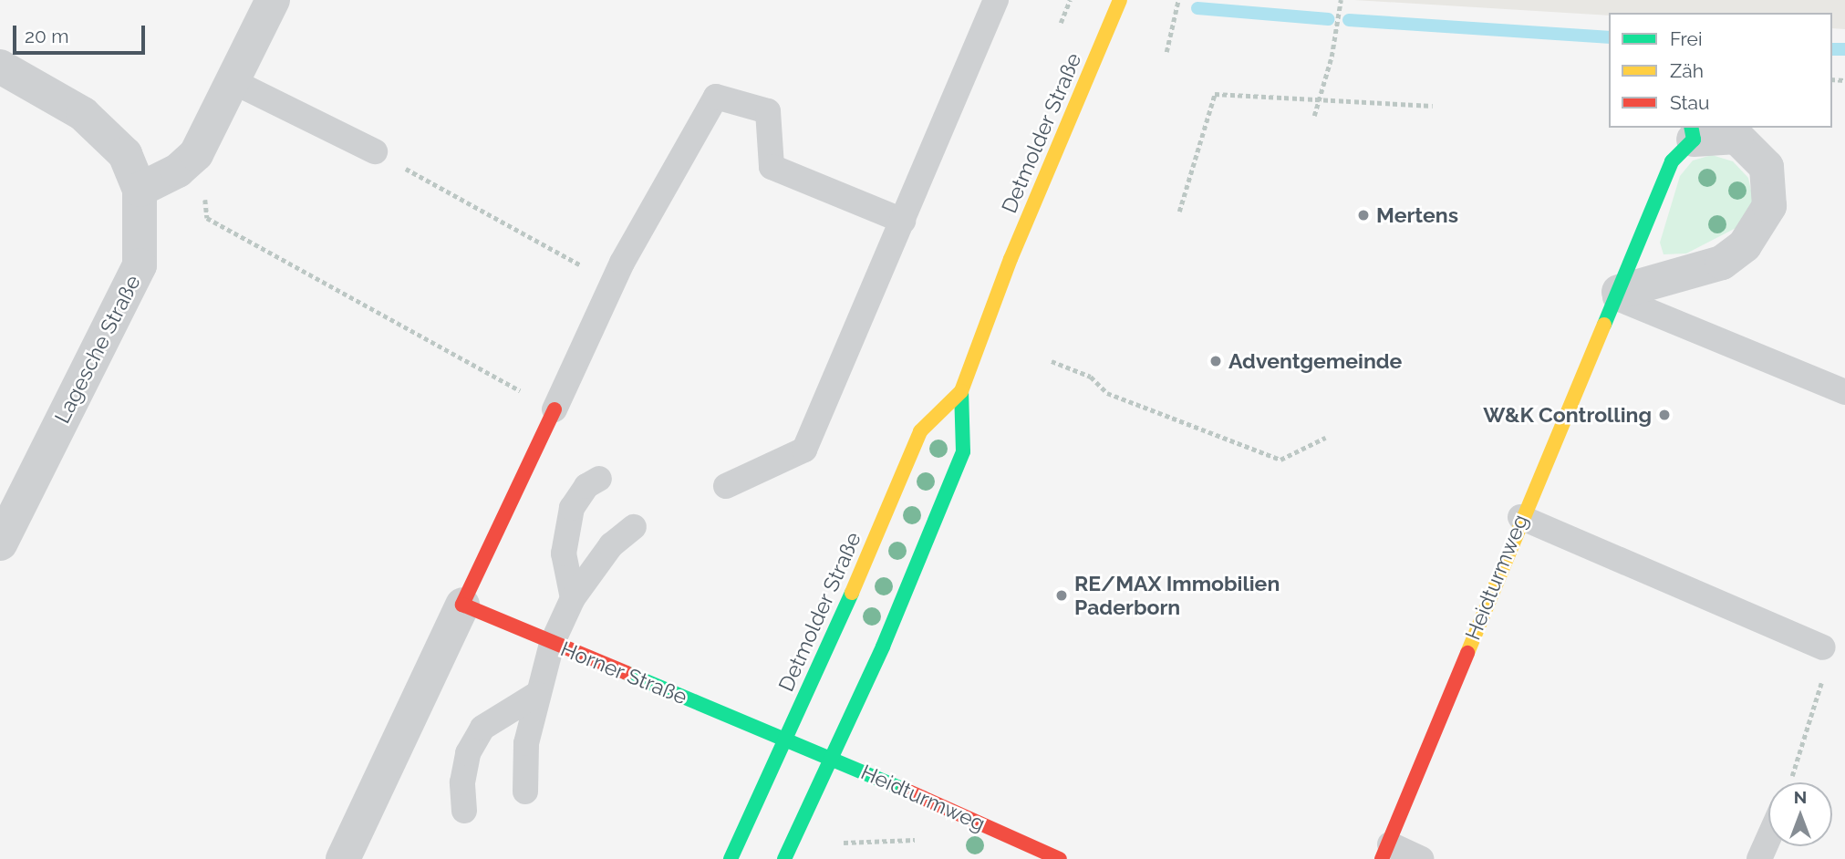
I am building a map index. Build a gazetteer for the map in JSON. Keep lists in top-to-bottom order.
{
  "streets": {
    "street": [
      "Detmolder Straße",
      "Lagesche Straße",
      "Heidturmweg",
      "Horner Straße"
    ]
  },
  "crossings": [
    ["Detmolder Straße", "Heidturmweg"],
    ["Detmolder Straße", "Horner Straße"],
    ["Heidturmweg", "Horner Straße"]
  ],
  "places": [
    "Mertens",
    "Adventgemeinde",
    "W&K Controlling",
    "RE/MAX Immobilien Paderborn"
  ],
  "legend": ["Frei", "Zäh", "Stau"],
  "scale_bar": "20 m",
  "north": "top"
}
